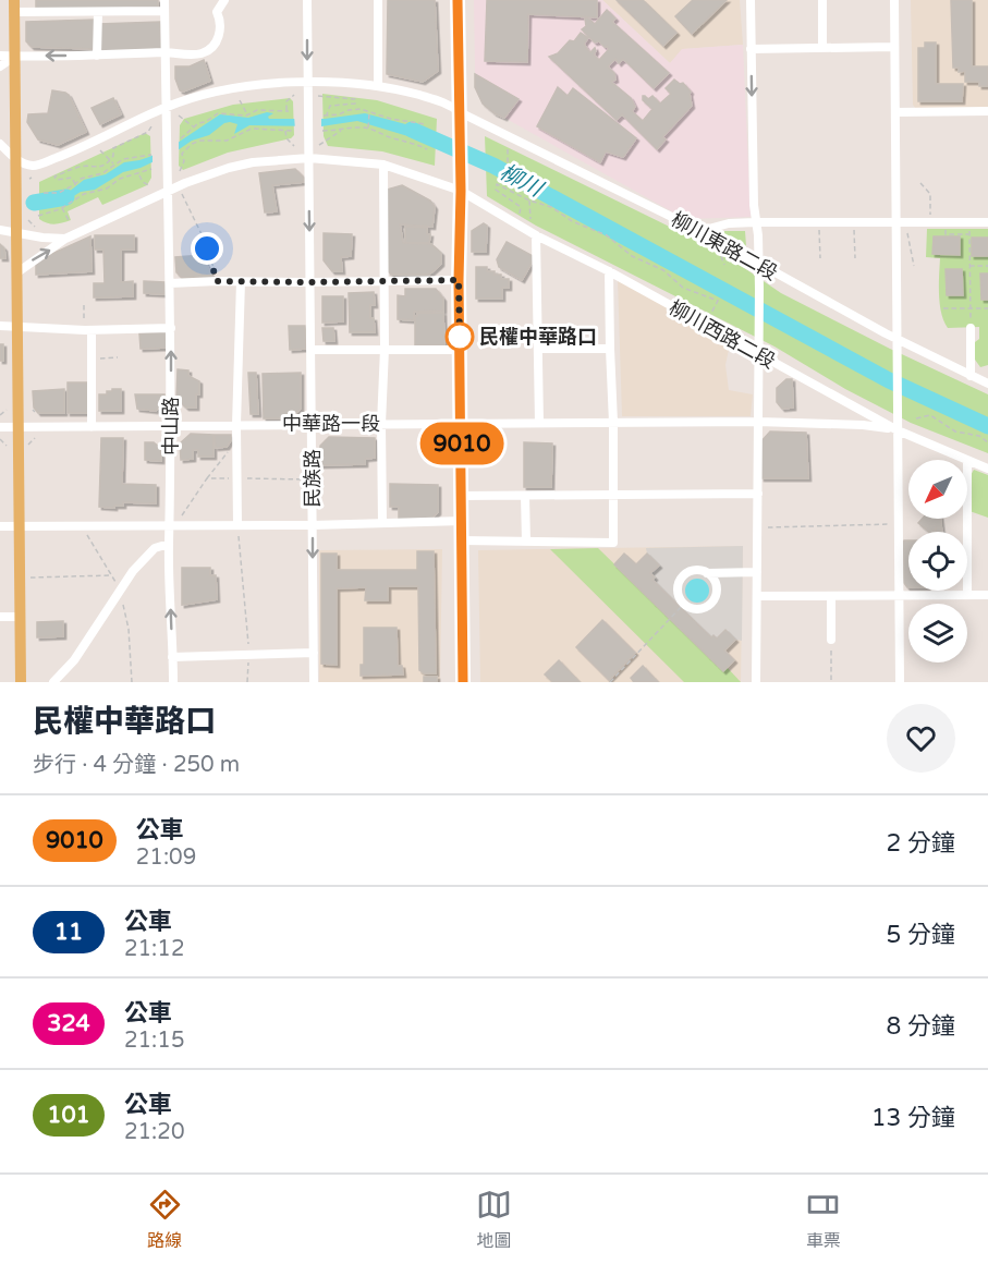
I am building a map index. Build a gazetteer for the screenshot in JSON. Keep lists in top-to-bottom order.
{
  "streets": {
    "street": [
      "柳川東路二段",
      "柳川西路二段",
      "中華路一段",
      "中山路",
      "民族路"
    ]
  },
  "crossings": [
    ["柳川東路二段", "中山路"],
    ["柳川東路二段", "民族路"],
    ["柳川西路二段", "中華路一段"],
    ["柳川西路二段", "中山路"],
    ["柳川西路二段", "民族路"],
    ["中華路一段", "中山路"],
    ["中華路一段", "民族路"]
  ],
  "water": ["柳川"],
  "places": ["民權中華路口"],
  "lines": ["bus line 9010"],
  "north": "bottom left",
  "page": {
    "on_map": "9010",
    "heading": ["民權中華路口", "步行 · 4 分鐘 · 250 m"],
    "list": [
      {
        "mark": "9010",
        "name": "公車",
        "note": "21:09",
        "value": "2 分鐘"
      },
      {
        "mark": "11",
        "name": "公車",
        "note": "21:12",
        "value": "5 分鐘"
      },
      {
        "mark": "324",
        "name": "公車",
        "note": "21:15",
        "value": "8 分鐘"
      },
      {
        "mark": "101",
        "name": "公車",
        "note": "21:20",
        "value": "13 分鐘"
      }
    ],
    "tabs": ["路線", "地圖", "車票"]
  }
}
